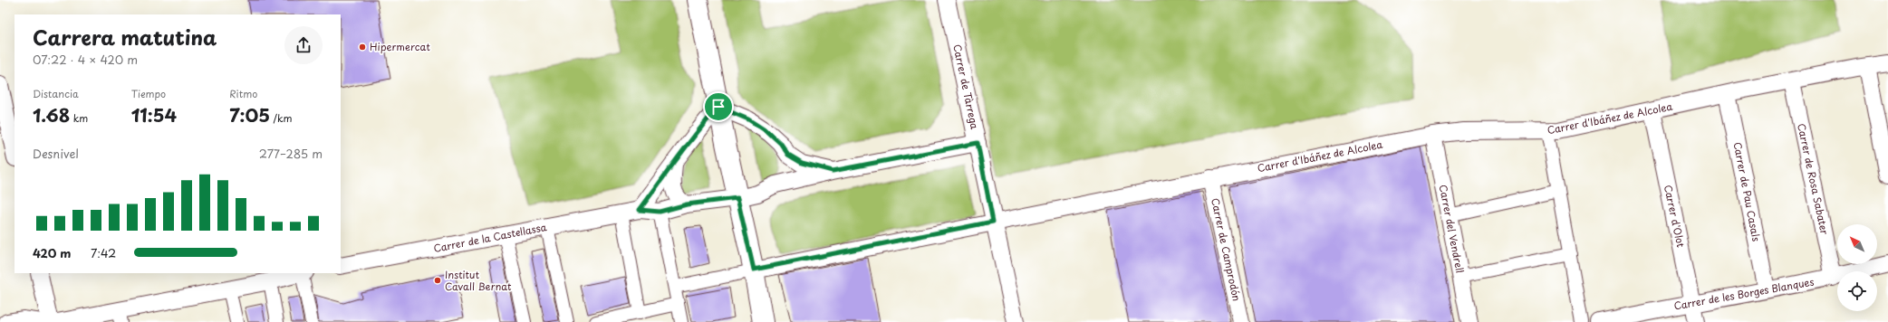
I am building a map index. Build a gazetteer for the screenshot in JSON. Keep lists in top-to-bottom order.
{
  "streets": {
    "street": [
      "Carrer de Tàrrega",
      "Carrer d'Ibáñez de Alcolea",
      "Carrer de Rosa Sabater",
      "Carrer de Pau Casals",
      "Carrer d'Olot",
      "Carrer del Vendrell",
      "Carrer de la Castellassa",
      "Carrer de Camprodón",
      "Carrer de les Borges Blanques"
    ]
  },
  "crossings": [
    ["Carrer de Tàrrega", "Carrer d'Ibáñez de Alcolea"],
    ["Carrer d'Ibáñez de Alcolea", "Carrer de Rosa Sabater"],
    ["Carrer d'Ibáñez de Alcolea", "Carrer de Pau Casals"],
    ["Carrer d'Ibáñez de Alcolea", "Carrer d'Olot"],
    ["Carrer d'Ibáñez de Alcolea", "Carrer del Vendrell"],
    ["Carrer d'Ibáñez de Alcolea", "Carrer de Camprodón"],
    ["Carrer de Rosa Sabater", "Carrer de les Borges Blanques"],
    ["Carrer de Pau Casals", "Carrer de les Borges Blanques"],
    ["Carrer d'Olot", "Carrer de les Borges Blanques"]
  ],
  "places": ["Hipermercat", "Institut Cavall Bernat"],
  "north": "top left",
  "page": {
    "heading": ["Carrera matutina", "07:22 · 4 × 420 m"],
    "stats": [
      ["Distancia", "1.68 km"],
      ["Tiempo", "11:54"],
      ["Ritmo", "7:05 /km"]
    ],
    "chart": ["Desnivel", "277–285 m"],
    "list": [
      {
        "name": "420 m",
        "note": "7:42"
      }
    ]
  }
}
